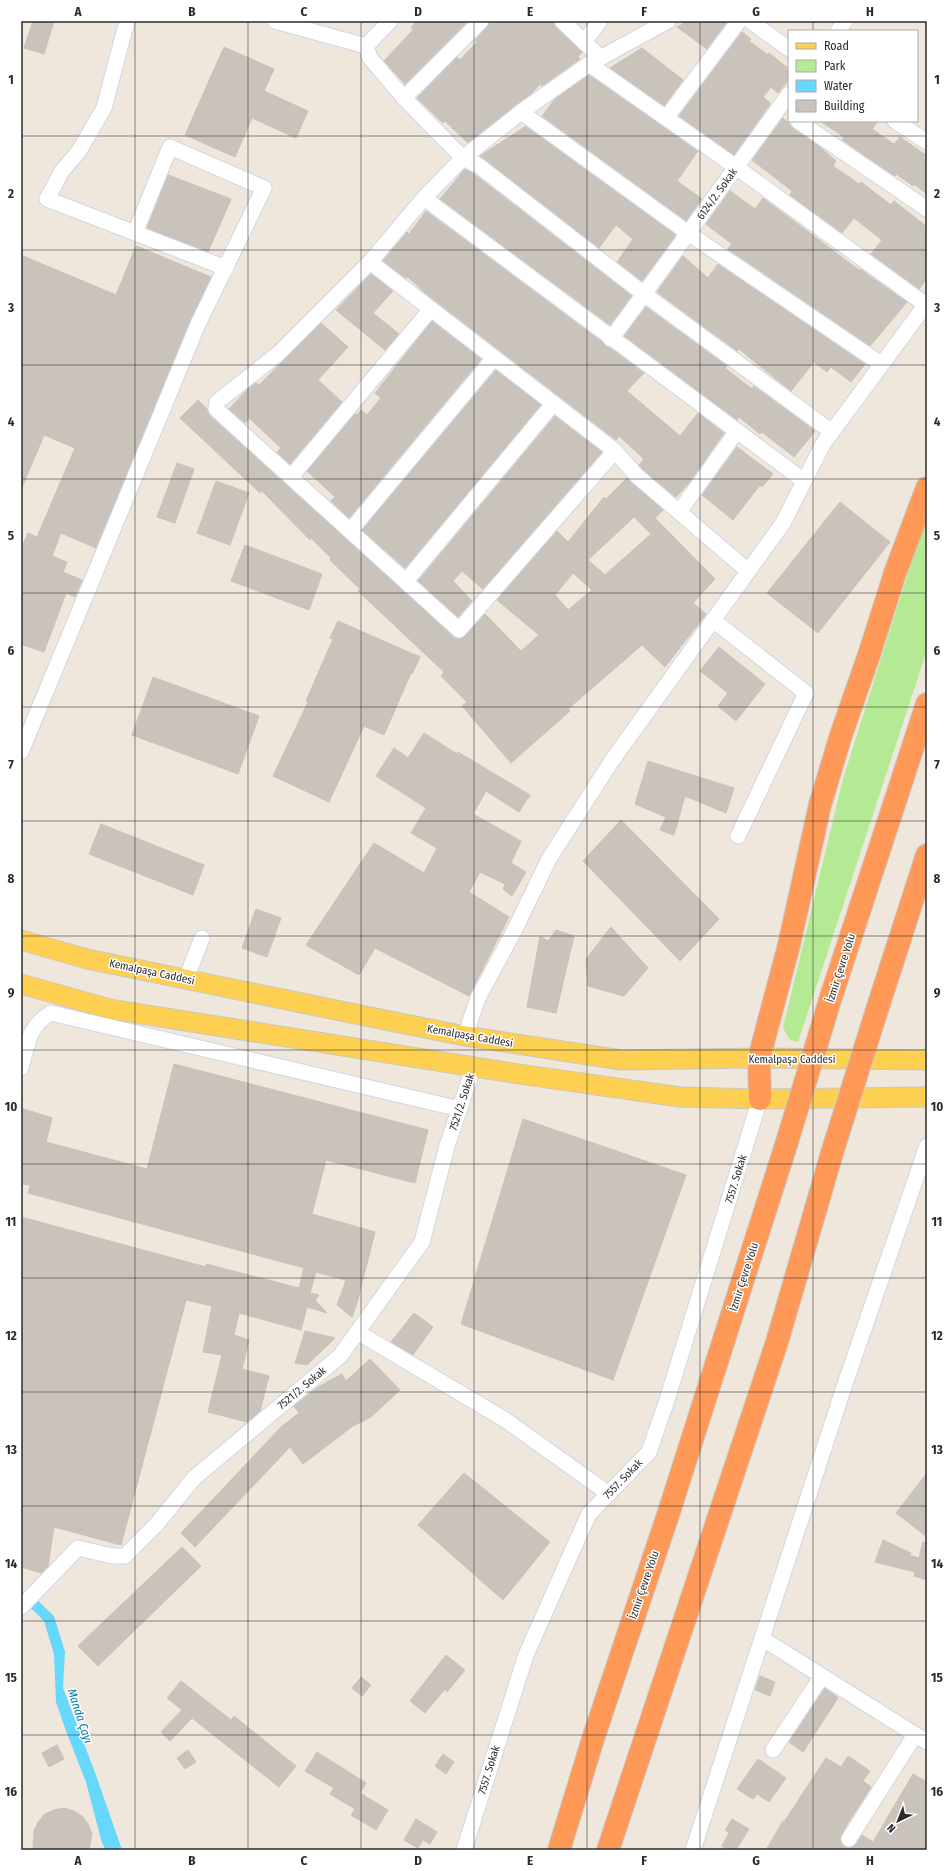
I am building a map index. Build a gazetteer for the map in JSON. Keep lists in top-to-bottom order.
{
  "streets": {
    "highway": ["İzmir Çevre Yolu"],
    "main road": ["Kemalpaşa Caddesi"],
    "street": ["6124/2. Sokak", "7521/2. Sokak", "7557. Sokak"]
  },
  "water": ["Manda Çayı"],
  "legend": [
    "Road",
    "Park",
    "Water",
    "Building"
  ],
  "north": "bottom left",
  "grid": {
    "columns": [
      "A",
      "B",
      "C",
      "D",
      "E",
      "F",
      "G",
      "H"
    ],
    "rows": [
      "1",
      "2",
      "3",
      "4",
      "5",
      "6",
      "7",
      "8",
      "9",
      "10",
      "11",
      "12",
      "13",
      "14",
      "15",
      "16"
    ]
  }
}
